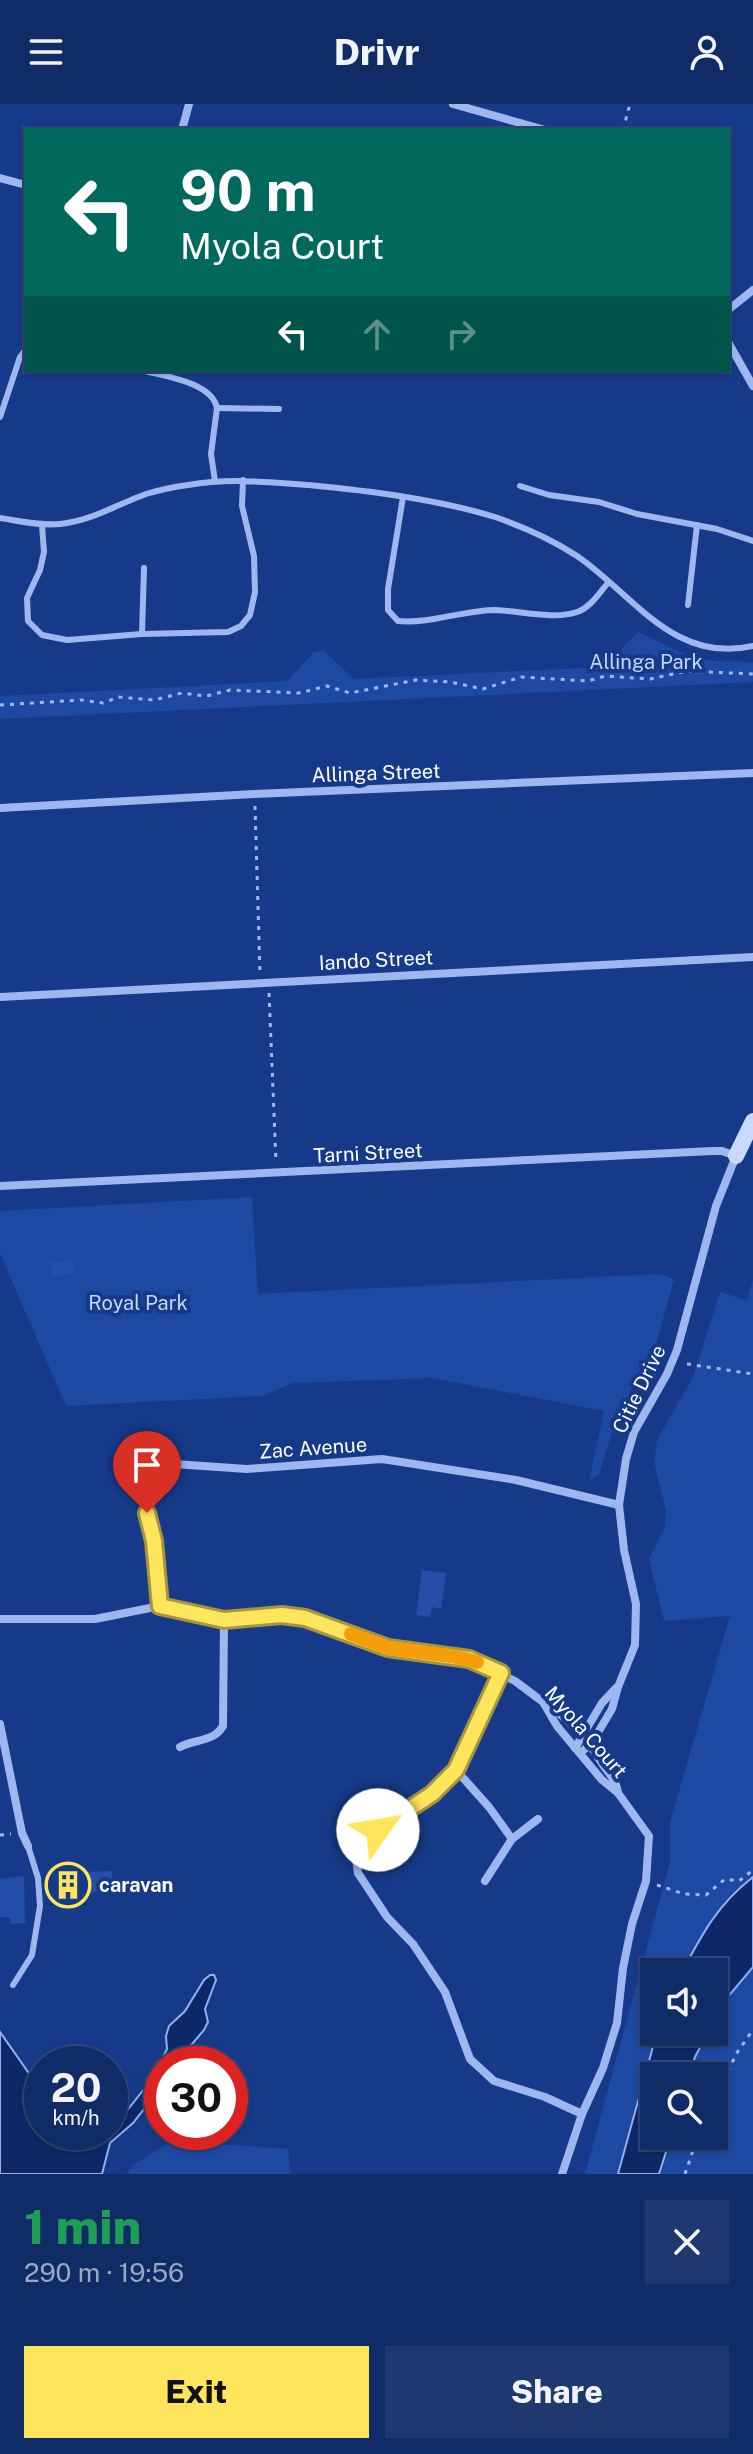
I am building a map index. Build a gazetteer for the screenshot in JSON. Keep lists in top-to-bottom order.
{
  "streets": {
    "street": [
      "Allinga Street",
      "Iando Street",
      "Tarni Street",
      "Citie Drive",
      "Zac Avenue",
      "Myola Court"
    ]
  },
  "crossings": [
    ["Tarni Street", "Citie Drive"],
    ["Citie Drive", "Zac Avenue"],
    ["Citie Drive", "Myola Court"],
    ["Zac Avenue", "Myola Court"]
  ],
  "parks": ["Allinga Park", "Royal Park"],
  "places": {
    "building": ["caravan"]
  },
  "page": {
    "header": "Drivr",
    "turn": ["90 m", "Myola Court"],
    "speed": "20 km/h",
    "limit": "30",
    "heading": ["1 min", "290 m · 19:56"],
    "buttons": ["Exit", "Share"]
  }
}
